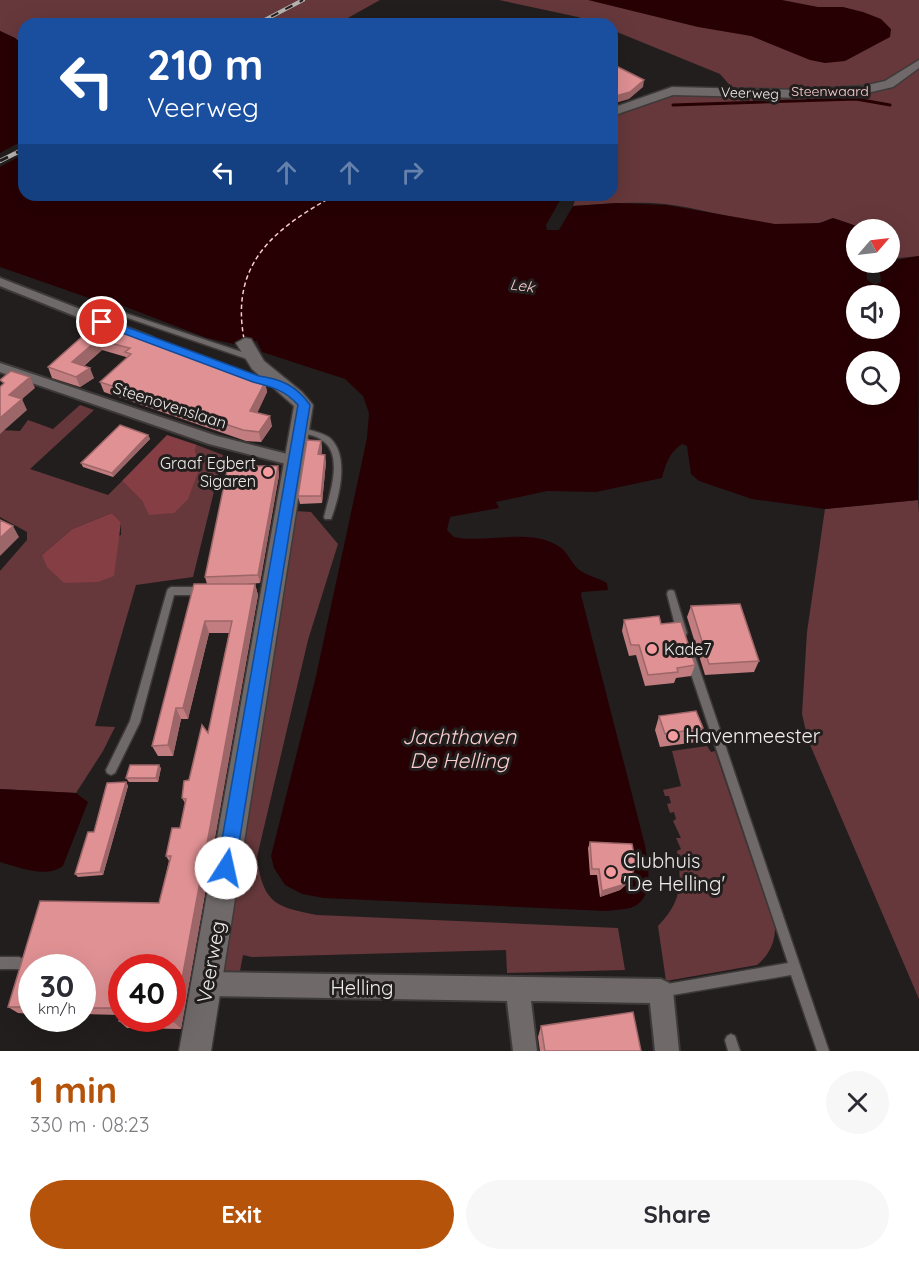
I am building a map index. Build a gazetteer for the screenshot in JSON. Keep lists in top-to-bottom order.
{
  "streets": {
    "street": ["Veerweg", "Steenovenslaan", "Helling"]
  },
  "crossings": [
    ["Veerweg", "Steenovenslaan"],
    ["Veerweg", "Helling"]
  ],
  "water": ["Lek", "Jachthaven De Helling"],
  "parks": ["Steenwaard"],
  "places": [
    "Graaf Egbert Sigaren",
    "Kade7",
    "Havenmeester",
    "Clubhuis 'De Helling'"
  ],
  "north": "top right",
  "page": {
    "turn": ["210 m", "Veerweg"],
    "speed": "30 km/h",
    "limit": "40",
    "heading": ["1 min", "330 m · 08:23"],
    "buttons": ["Exit", "Share"]
  }
}
